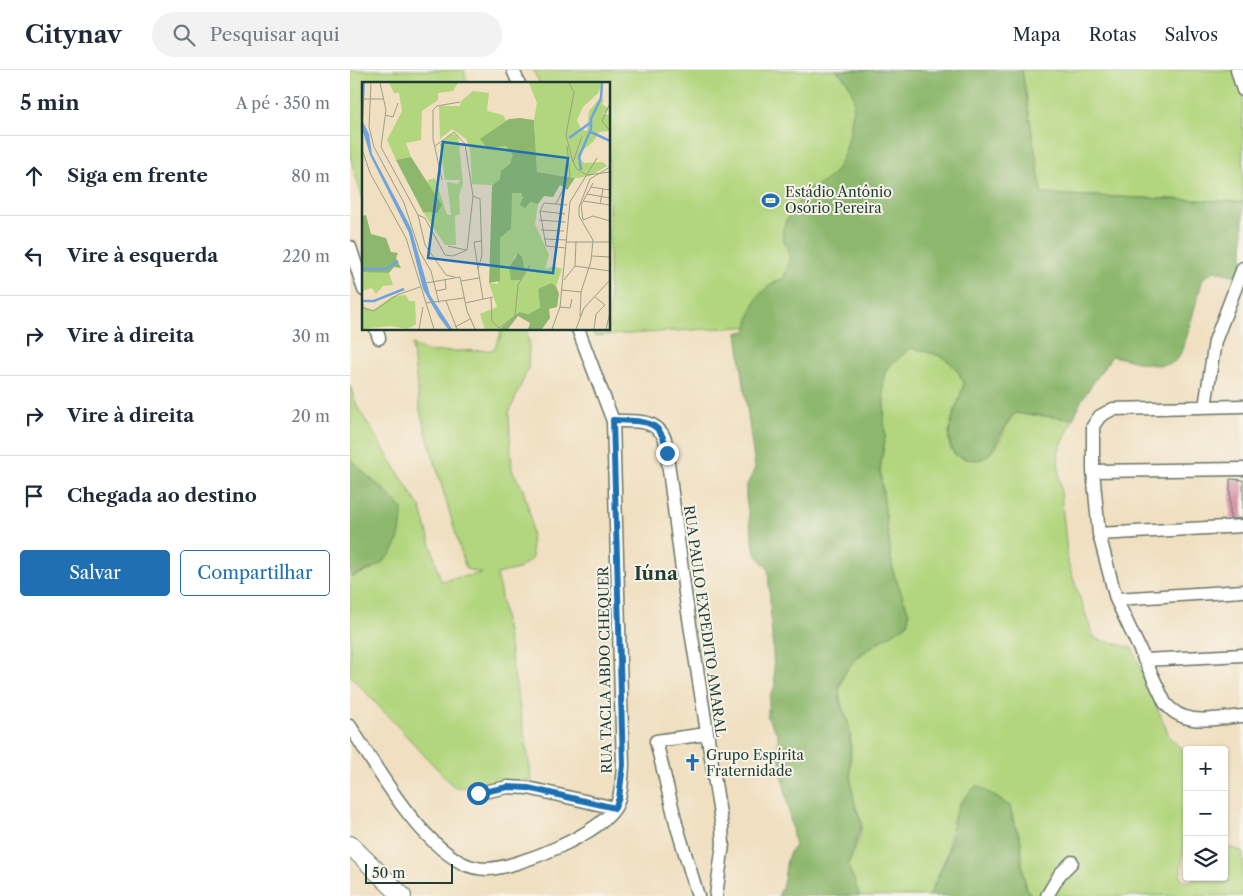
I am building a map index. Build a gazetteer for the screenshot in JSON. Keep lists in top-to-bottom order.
{
  "streets": {
    "street": ["RUA PAULO EXPEDITO AMARAL", "RUA TACLA ABDO CHEQUER"]
  },
  "crossings": [
    ["RUA PAULO EXPEDITO AMARAL", "RUA TACLA ABDO CHEQUER"]
  ],
  "districts": ["Iúna"],
  "places": {
    "sports": ["Estádio Antônio Osório Pereira"],
    "church": ["Grupo Espírita Fraternidade"]
  },
  "scale_bar": "50 m",
  "page": {
    "header": "Citynav",
    "search": "Pesquisar aqui",
    "nav": ["Mapa", "Rotas", "Salvos"],
    "heading": ["5 min", "A pé · 350 m"],
    "list": [
      ["Siga em frente", "80 m"],
      ["Vire à esquerda", "220 m"],
      ["Vire à direita", "30 m"],
      ["Vire à direita", "20 m"],
      "Chegada ao destino"
    ],
    "buttons": ["Salvar", "Compartilhar"],
    "map_buttons": ["+", "−"],
    "scale": "50 m"
  }
}
